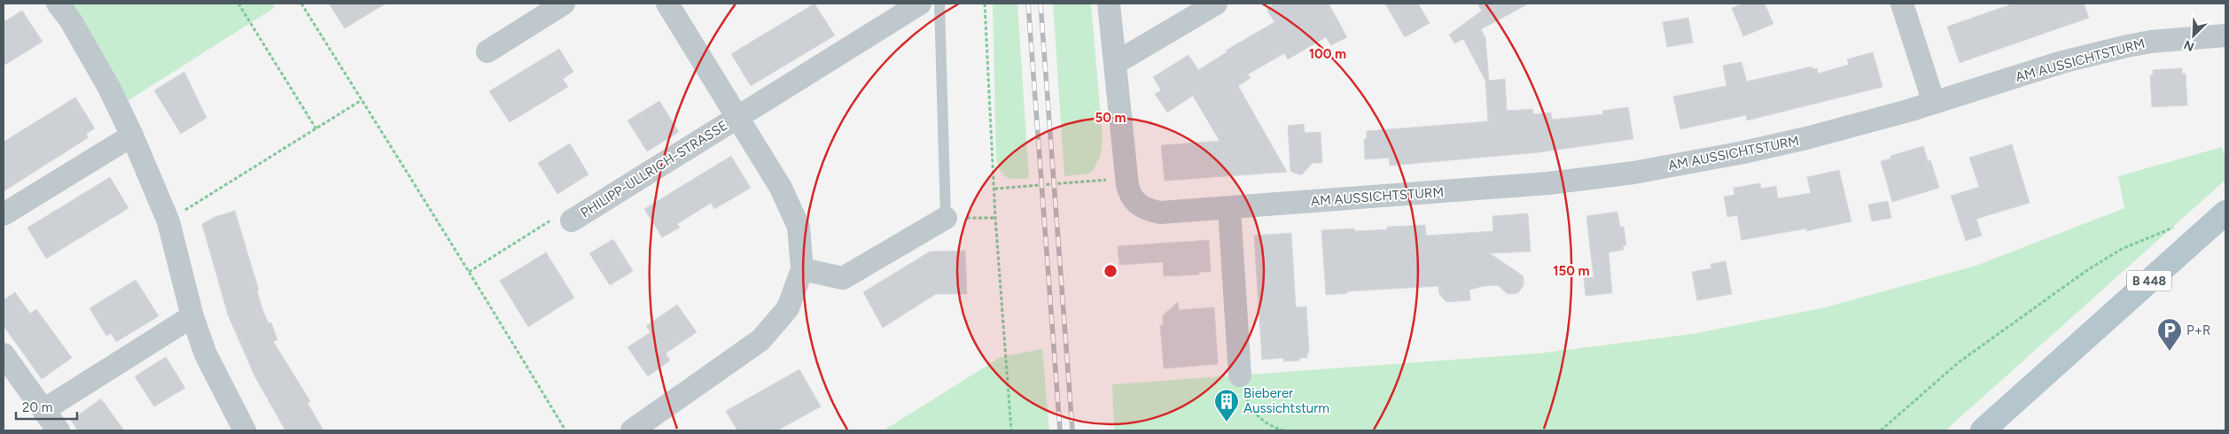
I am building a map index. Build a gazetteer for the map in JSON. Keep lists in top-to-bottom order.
{
  "streets": {
    "main road": ["B 448"],
    "street": ["AM AUSSICHTSTURM", "PHILIPP-ULLRICH-STRASSE"]
  },
  "places": {
    "parking": ["P+R"],
    "building": ["Bieberer Aussichtsturm"]
  },
  "scale_bar": "20 m",
  "north": "bottom left",
  "rings": ["100 m", "50 m", "150 m"]
}
